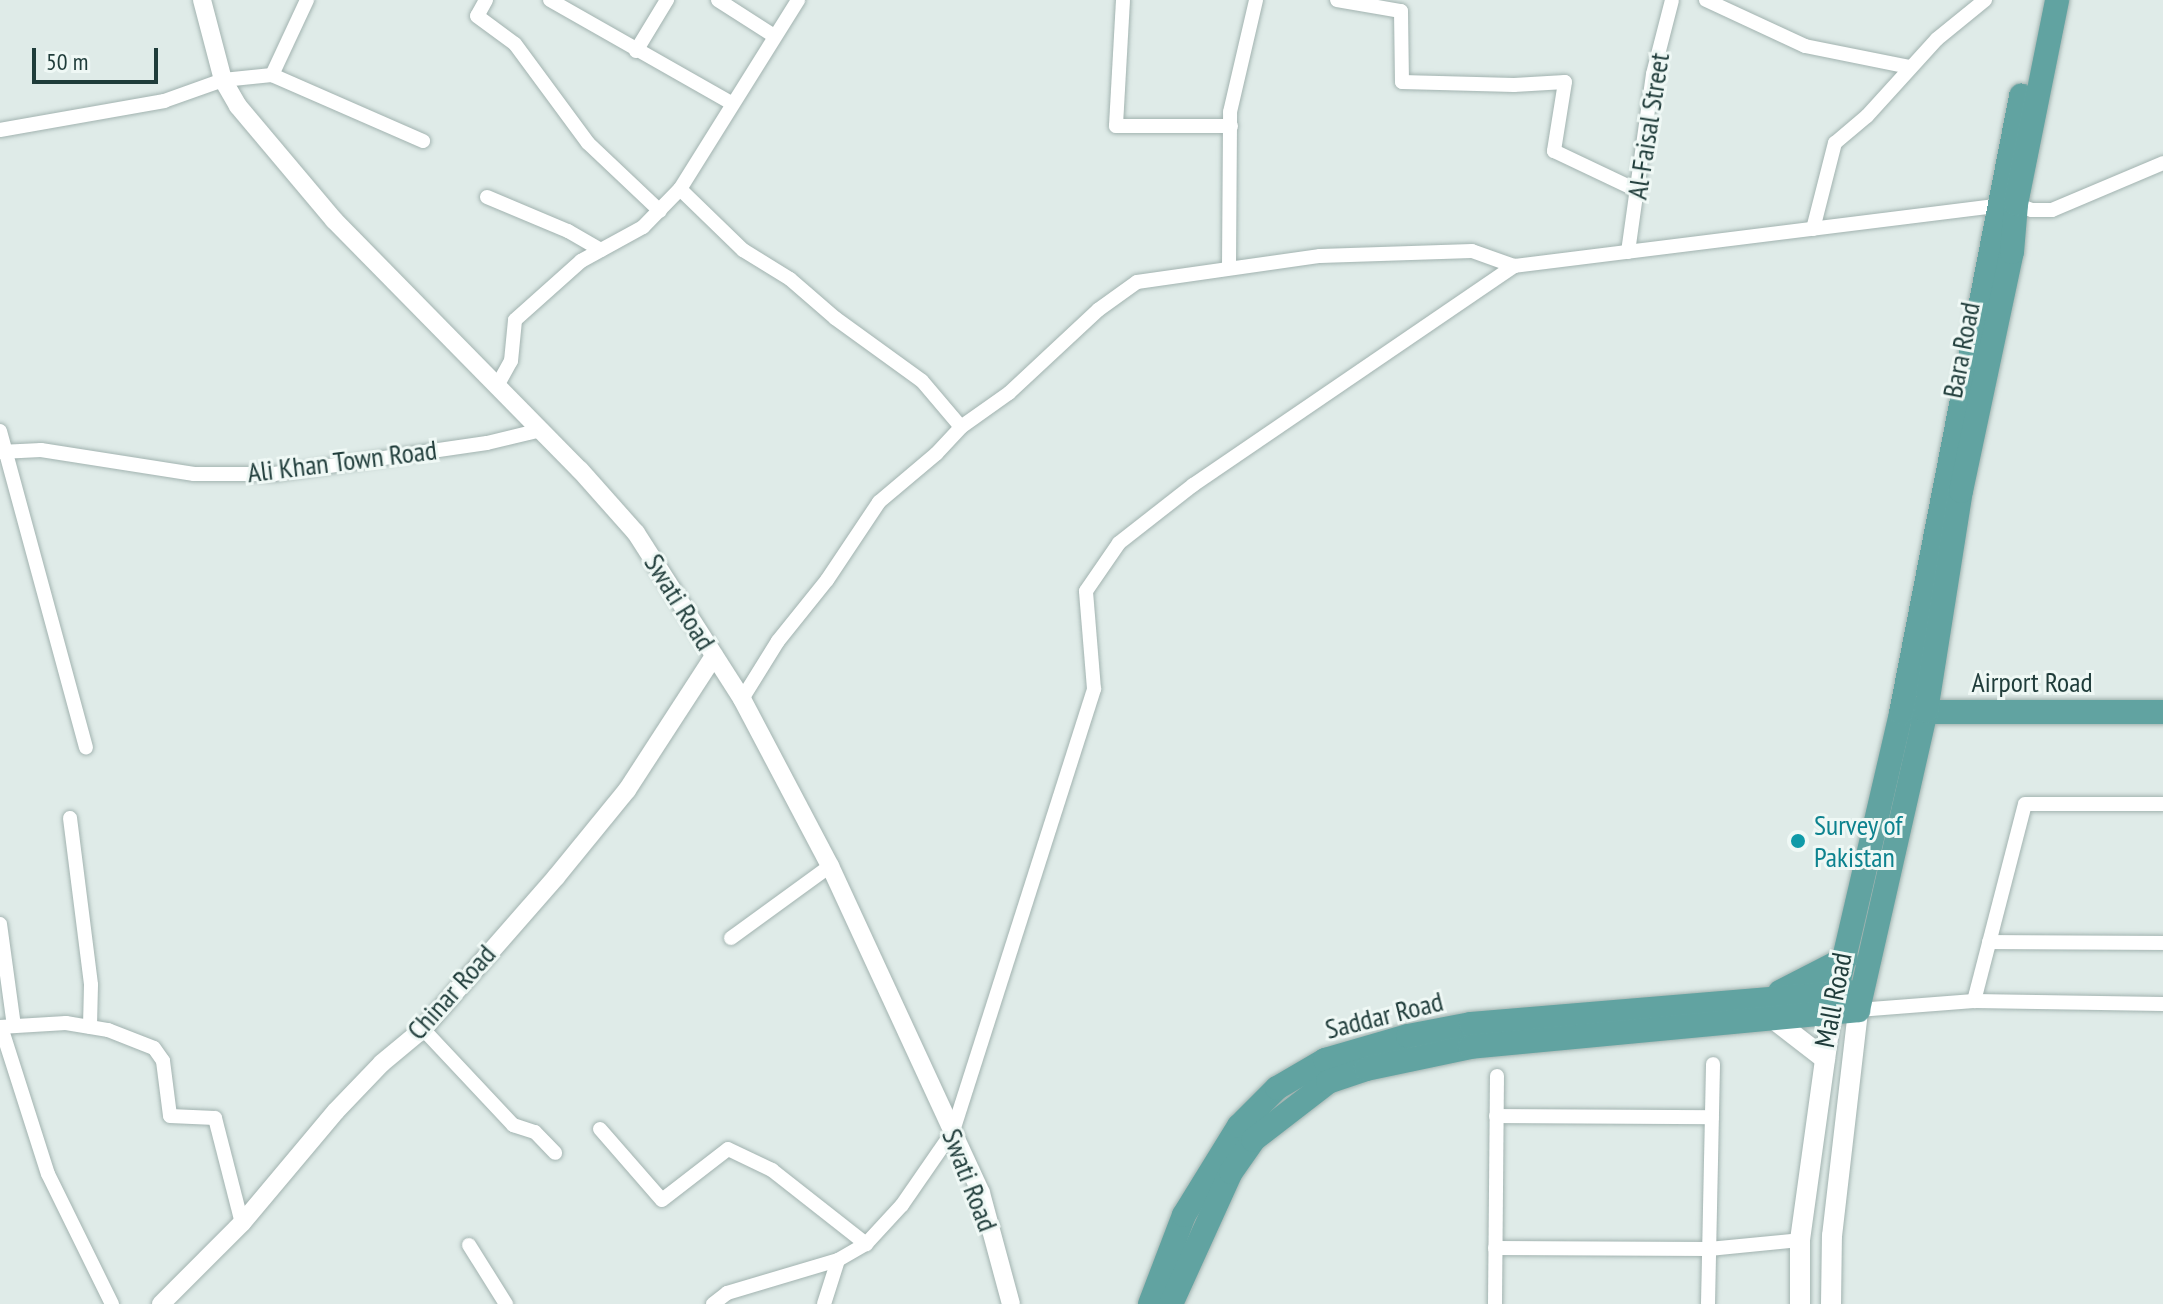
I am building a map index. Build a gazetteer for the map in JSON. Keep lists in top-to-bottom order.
{
  "streets": {
    "main road": [
      "Bara Road",
      "Airport Road",
      "Mall Road",
      "Saddar Road"
    ],
    "street": [
      "Al-Faisal Street",
      "Ali Khan Town Road",
      "Swati Road",
      "Chinar Road"
    ]
  },
  "crossings": [
    ["Bara Road", "Airport Road"],
    ["Bara Road", "Mall Road"],
    ["Ali Khan Town Road", "Swati Road"],
    ["Swati Road", "Chinar Road"],
    ["Airport Road", "Mall Road"]
  ],
  "places": ["Survey of Pakistan"],
  "scale_bar": "50 m"
}
